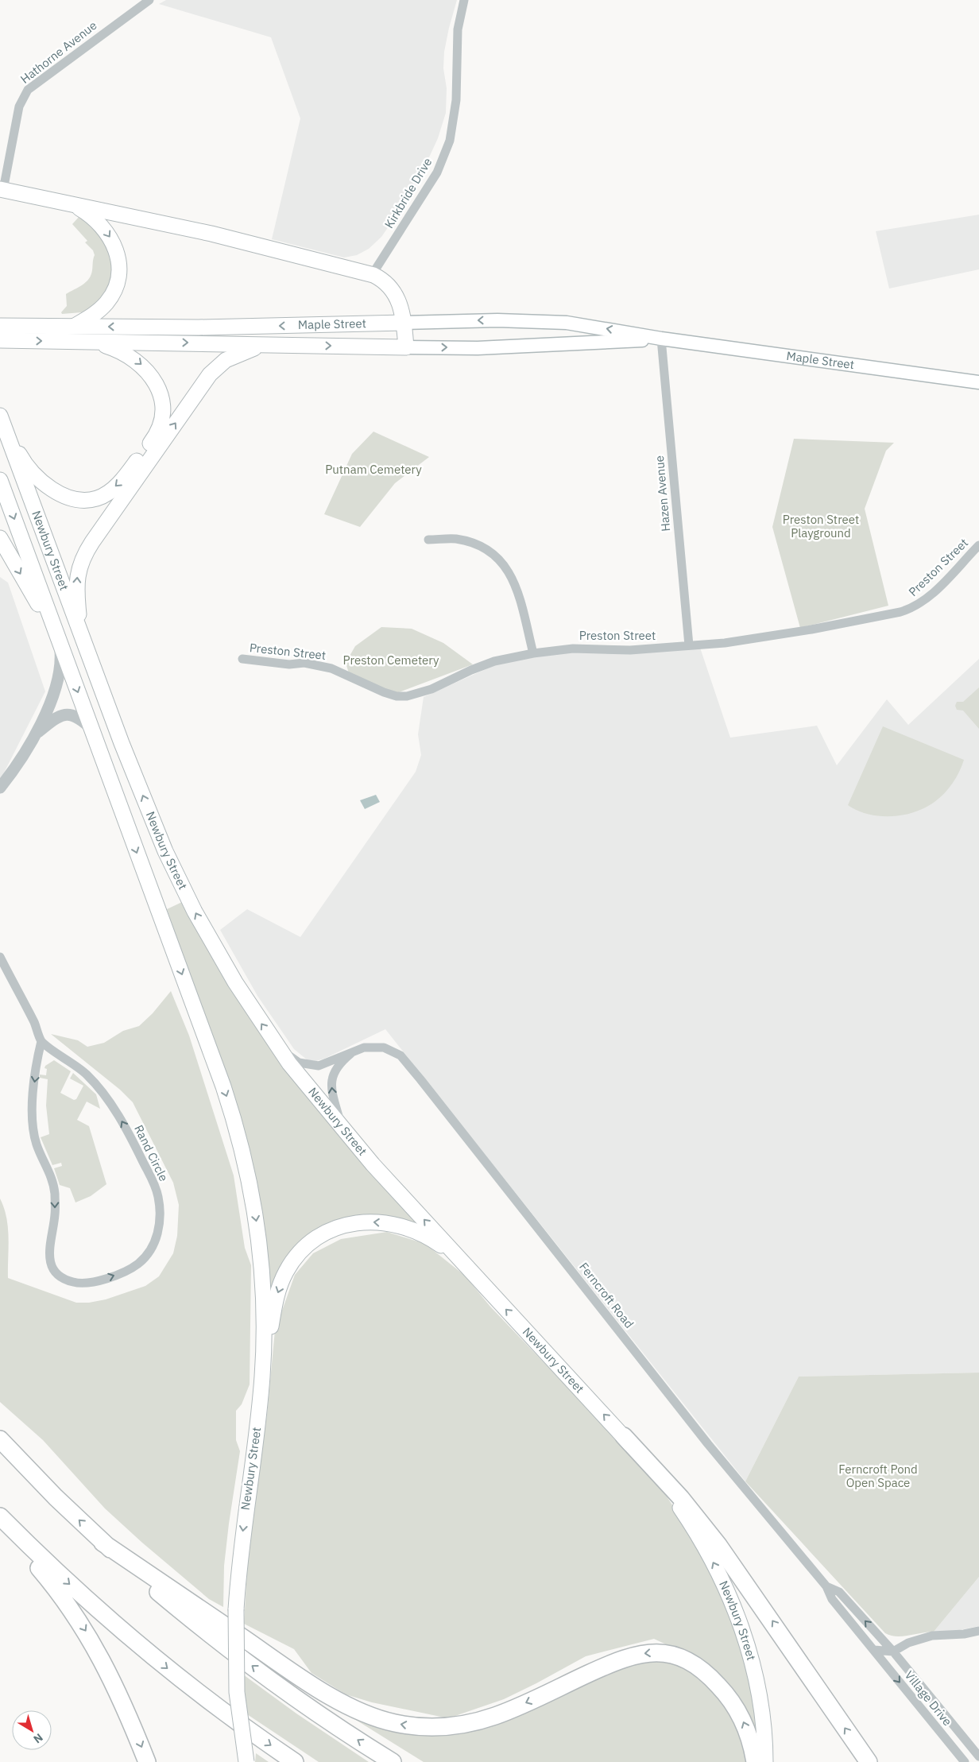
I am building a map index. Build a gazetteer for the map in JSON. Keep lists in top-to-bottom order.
{
  "streets": {
    "main road": ["Maple Street", "Newbury Street"],
    "street": [
      "Hathorne Avenue",
      "Kirkbride Drive",
      "Hazen Avenue",
      "Preston Street",
      "Rand Circle",
      "Ferncroft Road",
      "Village Drive"
    ]
  },
  "crossings": [
    ["Maple Street", "Hazen Avenue"],
    ["Hazen Avenue", "Preston Street"],
    ["Newbury Street", "Ferncroft Road"],
    ["Ferncroft Road", "Village Drive"]
  ],
  "one_way": ["Village Drive"],
  "parks": [
    "Putnam Cemetery",
    "Preston Street Playground",
    "Preston Cemetery",
    "Ferncroft Pond Open Space"
  ],
  "north": "bottom right"
}
